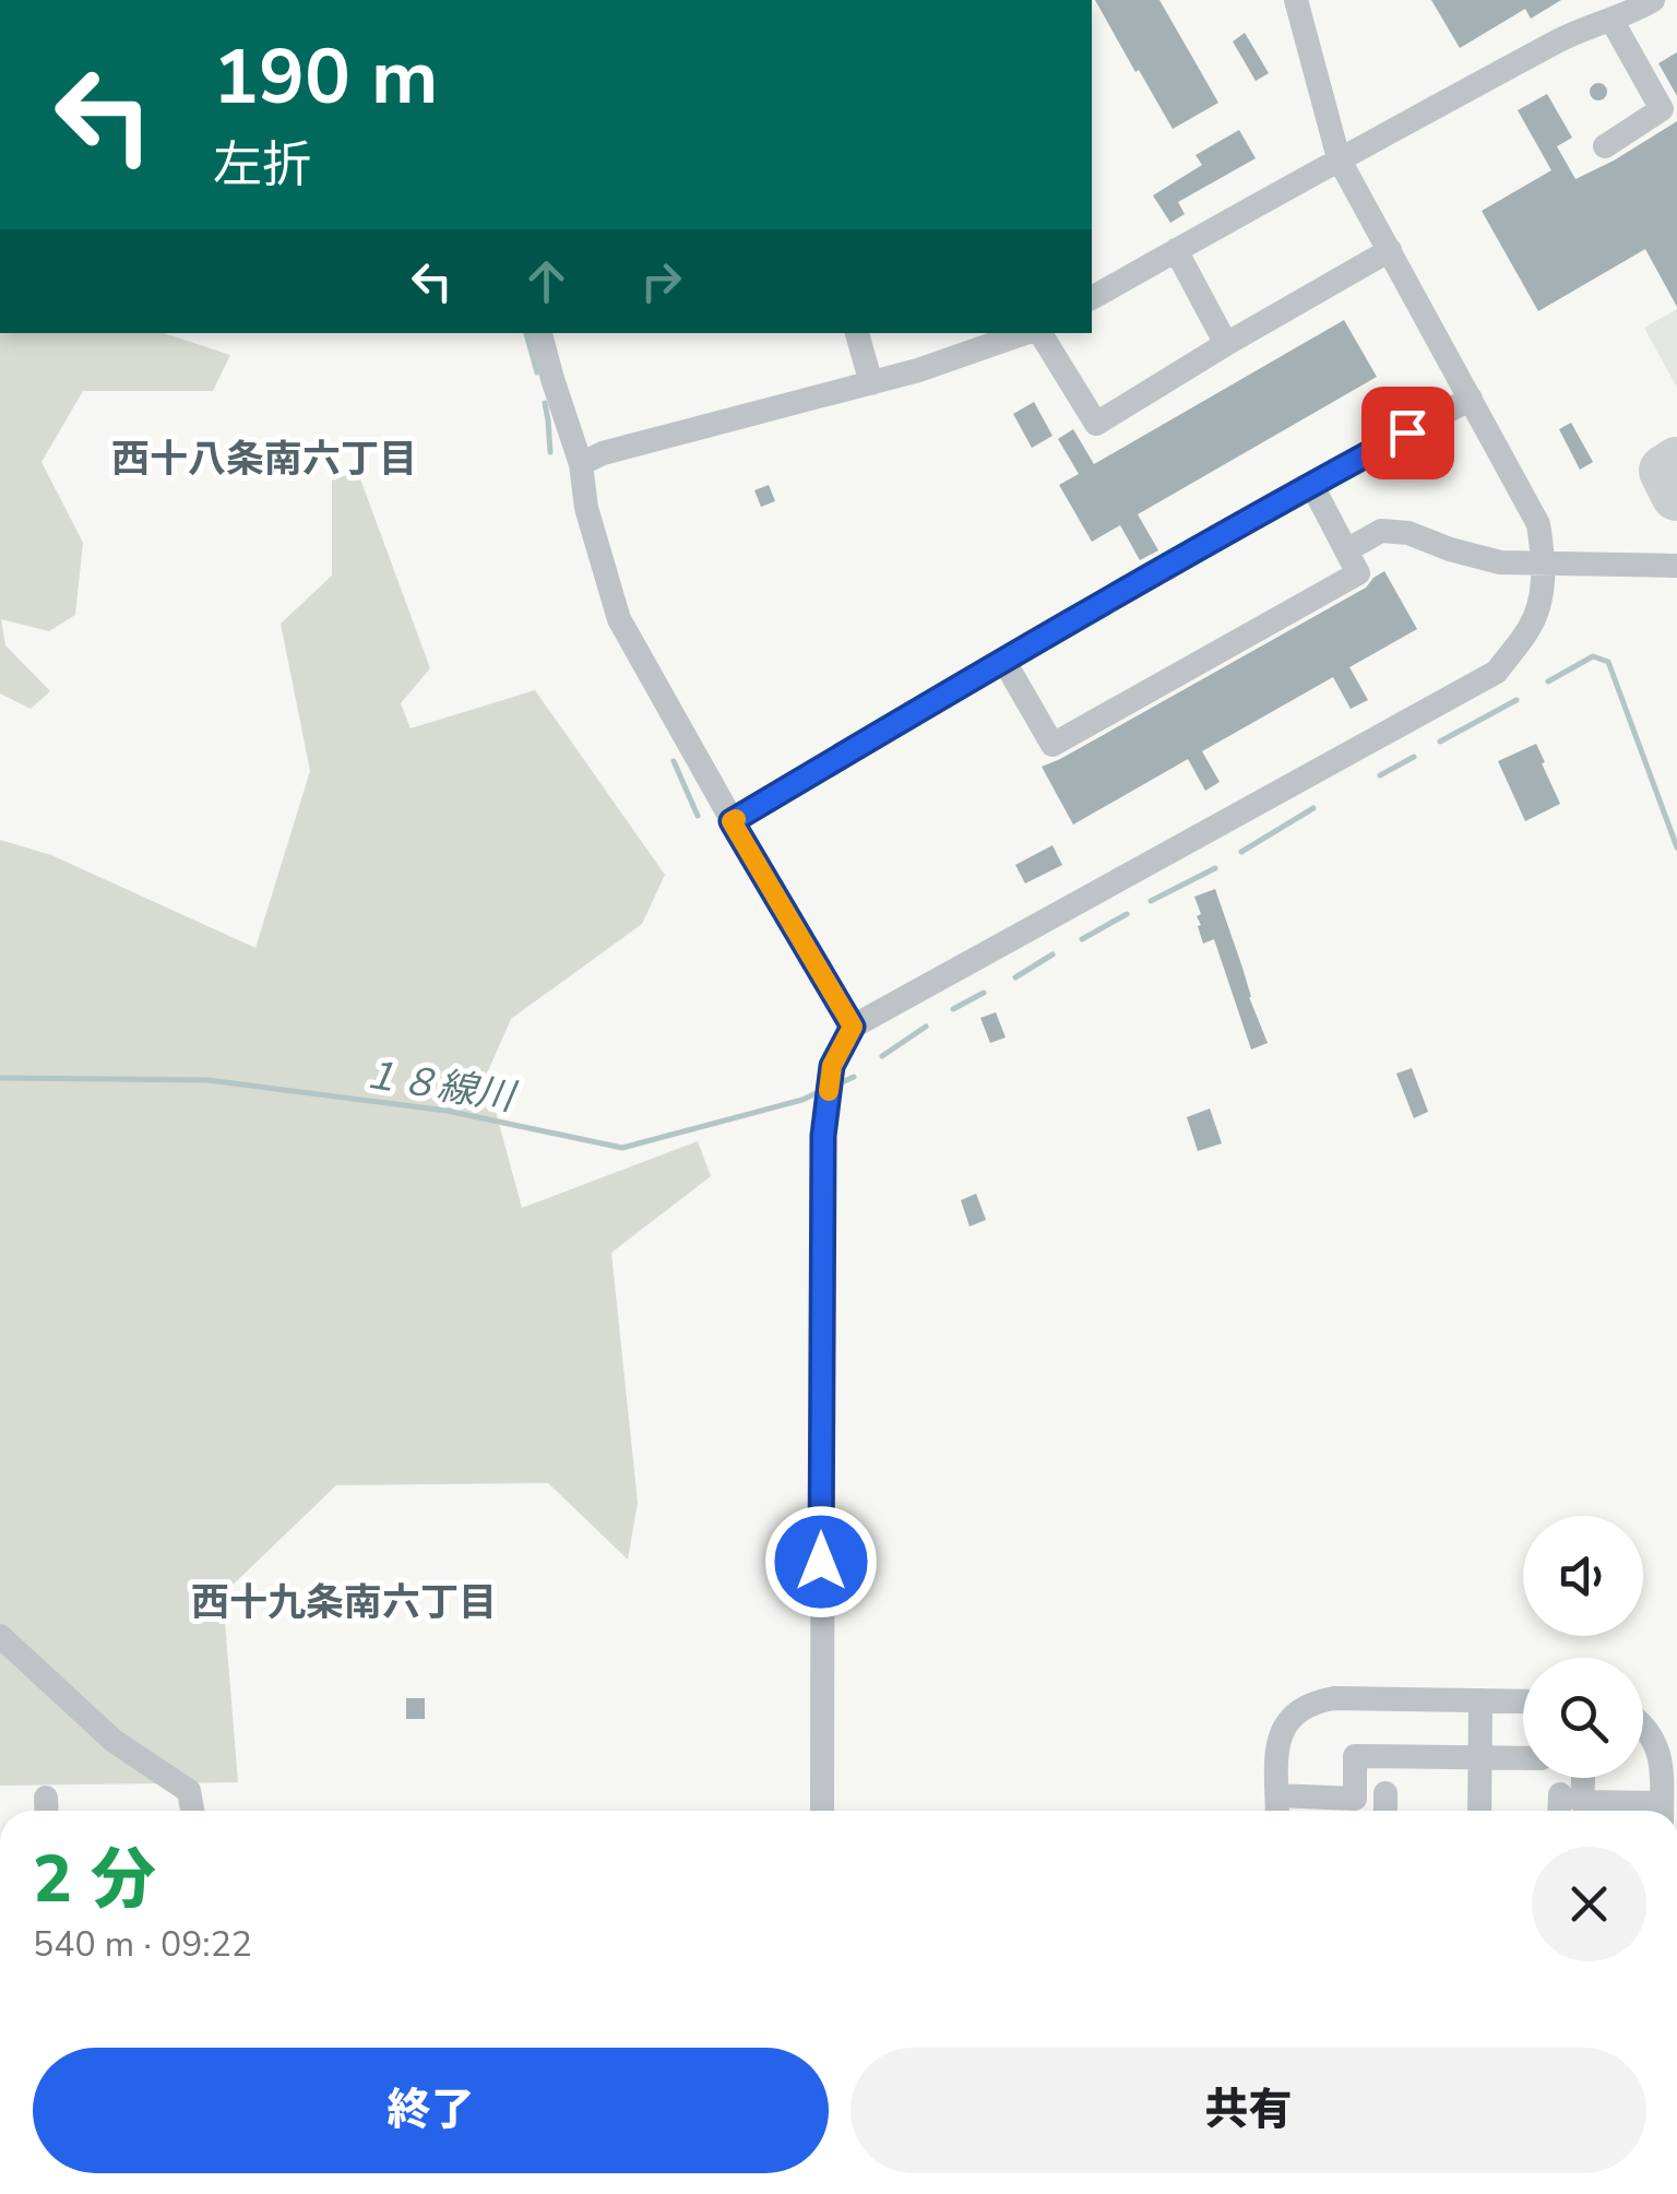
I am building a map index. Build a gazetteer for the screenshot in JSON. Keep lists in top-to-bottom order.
{
  "districts": ["西十八条南六丁目", "西十九条南六丁目"],
  "water": ["１８線川"],
  "page": {
    "turn": ["190 m", "左折"],
    "heading": ["2 分", "540 m · 09:22"],
    "buttons": ["終了", "共有"]
  }
}
